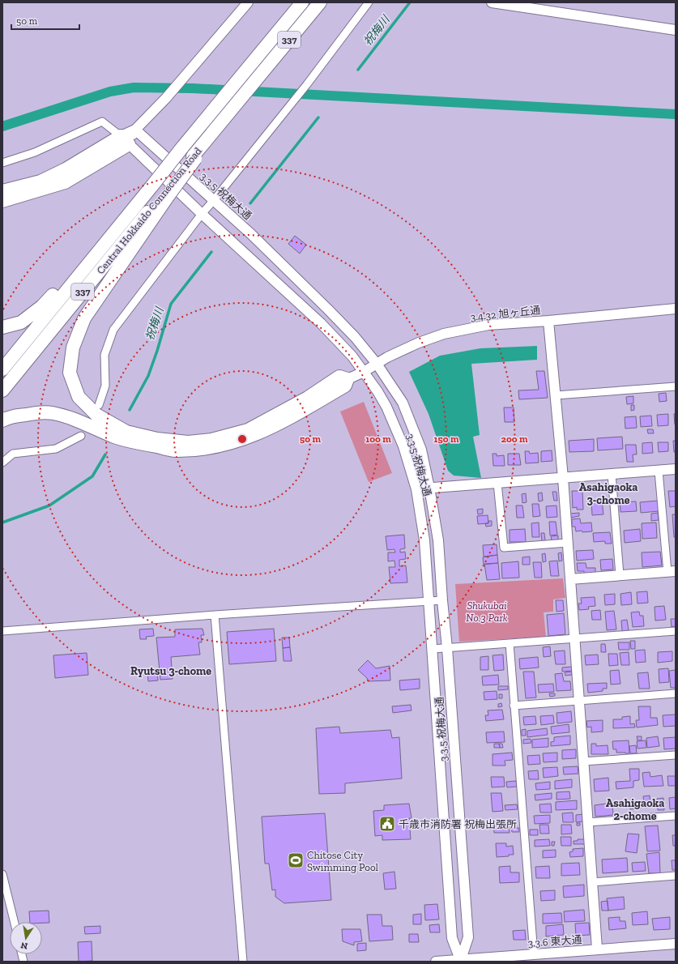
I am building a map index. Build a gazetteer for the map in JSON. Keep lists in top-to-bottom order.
{
  "streets": {
    "highway": ["337", "Central Hokkaido Connection Road"],
    "street": ["3.3.5 祝梅大通", "3.4.32 旭ヶ丘通", "3.3.6 東大通"]
  },
  "crossings": [
    ["337", "Central Hokkaido Connection Road"],
    ["3.3.5 祝梅大通", "3.4.32 旭ヶ丘通"],
    ["3.3.5 祝梅大通", "3.3.6 東大通"]
  ],
  "districts": ["Asahigaoka 3-chome", "Ryutsu 3-chome", "Asahigaoka 2-chome"],
  "water": ["祝梅川"],
  "parks": ["Shukubai No.3 Park"],
  "places": {
    "public building": ["千歳市消防署 祝梅出張所"],
    "sports": ["Chitose City Swimming Pool"]
  },
  "scale_bar": "50 m",
  "north": "bottom",
  "rings": [
    "50 m",
    "100 m",
    "150 m",
    "200 m"
  ]
}
